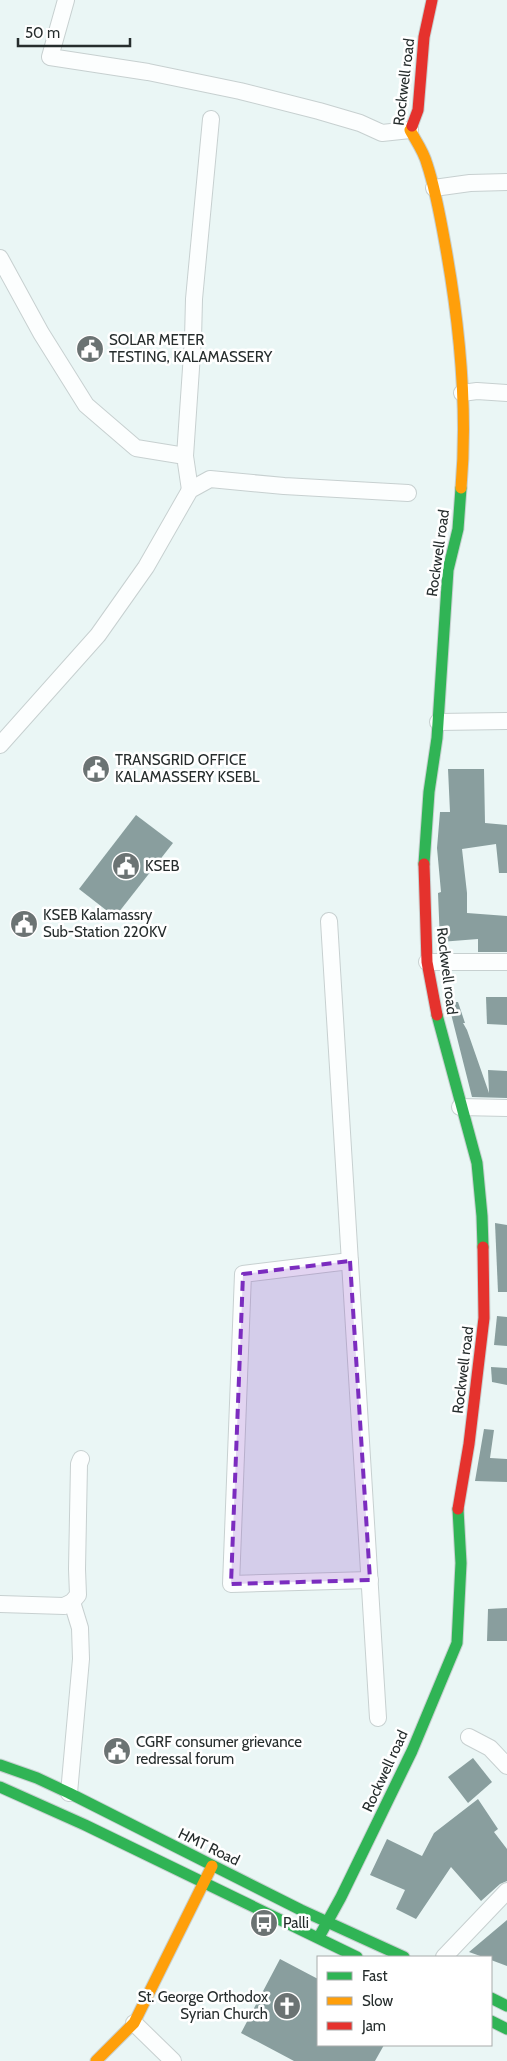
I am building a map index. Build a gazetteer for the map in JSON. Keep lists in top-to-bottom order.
{
  "streets": {
    "street": ["Rockwell road", "HMT Road"]
  },
  "crossings": [
    ["Rockwell road", "HMT Road"]
  ],
  "places": {
    "public building": [
      "SOLAR METER TESTING, KALAMASSERY",
      "TRANSGRID OFFICE KALAMASSERY KSEBL",
      "KSEB",
      "KSEB Kalamassry Sub-Station 220KV",
      "CGRF consumer grievance redressal forum"
    ],
    "bus stop": ["Palli"],
    "church": ["St. George Orthodox Syrian Church"]
  },
  "legend": ["Fast", "Slow", "Jam"],
  "scale_bar": "50 m"
}
